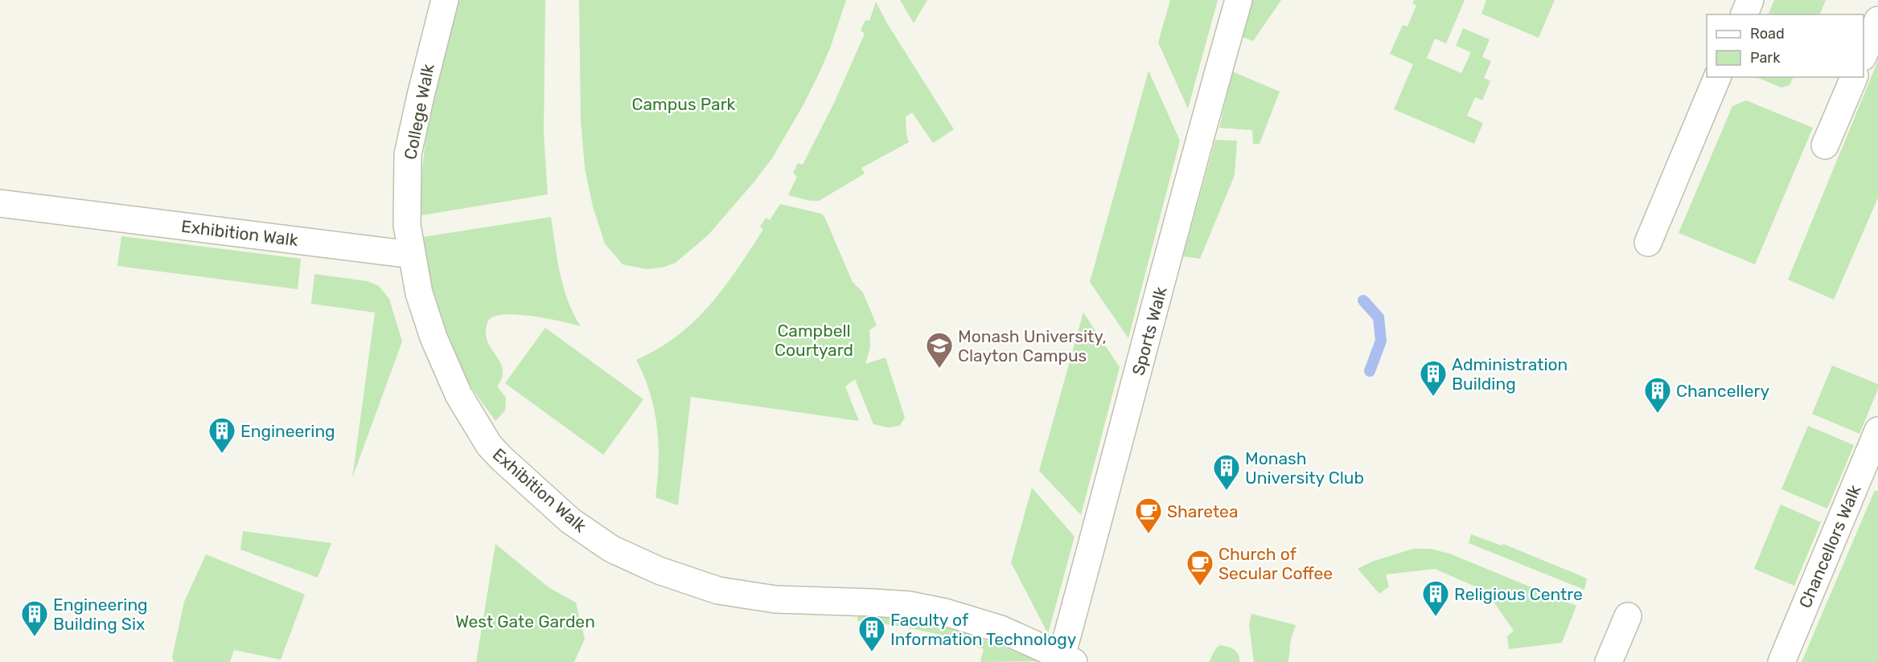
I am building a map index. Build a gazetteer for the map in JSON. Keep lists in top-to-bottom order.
{
  "streets": {
    "street": [
      "College Walk",
      "Exhibition Walk",
      "Sports Walk",
      "Chancellors Walk"
    ]
  },
  "crossings": [
    ["College Walk", "Exhibition Walk"],
    ["Exhibition Walk", "Sports Walk"]
  ],
  "parks": ["Campus Park", "Campbell Courtyard", "West Gate Garden"],
  "places": {
    "school or university": ["Monash University, Clayton Campus"],
    "building": [
      "Administration Building",
      "Chancellery",
      "Engineering",
      "Monash University Club",
      "Religious Centre",
      "Engineering Building Six",
      "Faculty of Information Technology"
    ],
    "cafe": ["Sharetea", "Church of Secular Coffee"]
  },
  "legend": ["Road", "Park"]
}
